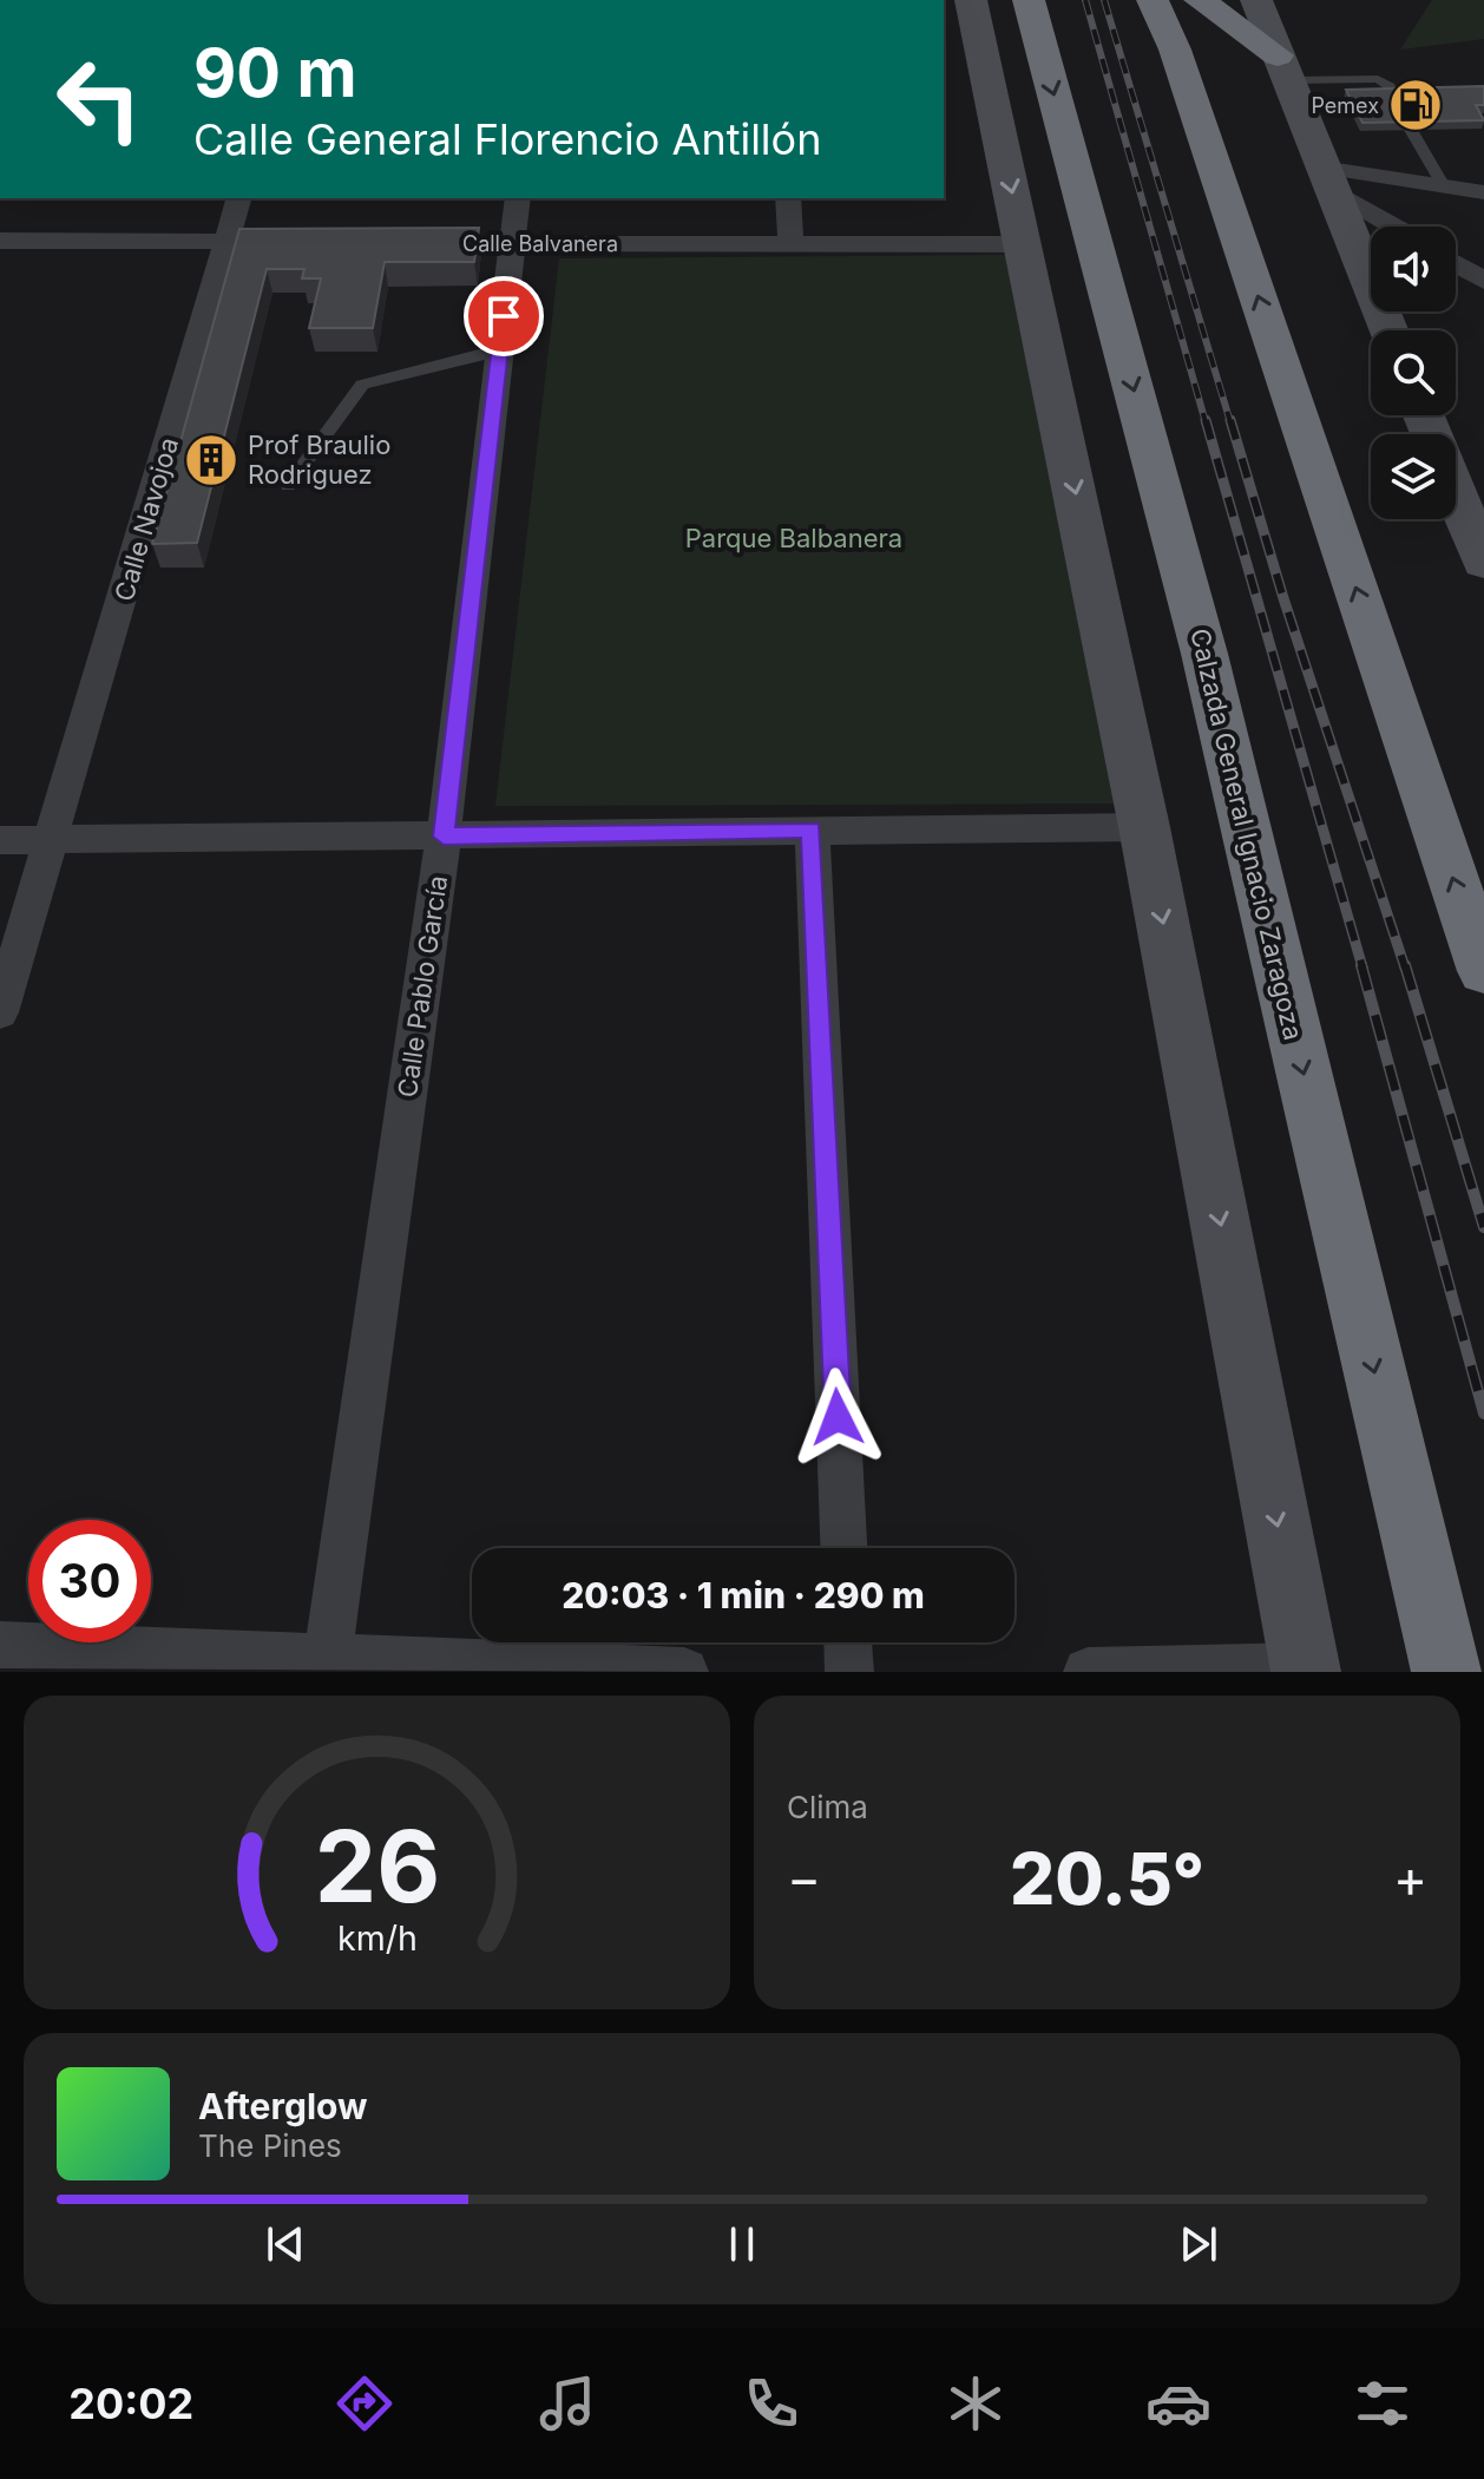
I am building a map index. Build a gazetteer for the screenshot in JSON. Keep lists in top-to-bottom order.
{
  "streets": {
    "highway": ["Calzada General Ignacio Zaragoza"],
    "street": ["Calle Balvanera", "Calle Navojoa", "Calle Pablo García"]
  },
  "crossings": [
    ["Calle Balvanera", "Calle Pablo García"]
  ],
  "parks": ["Parque Balbanera"],
  "places": {
    "fuel station": ["Pemex"],
    "building": ["Prof Braulio Rodriguez"]
  },
  "page": {
    "turn": ["90 m", "Calle General Florencio Antillón"],
    "limit": "30",
    "trip": "20:03 · 1 min · 290 m",
    "tile": "Clima",
    "heat": ["−", "20.5°", "+"],
    "song": ["Afterglow", "The Pines"],
    "tabs": "20:02",
    "gauge": ["26", "km/h"]
  }
}
